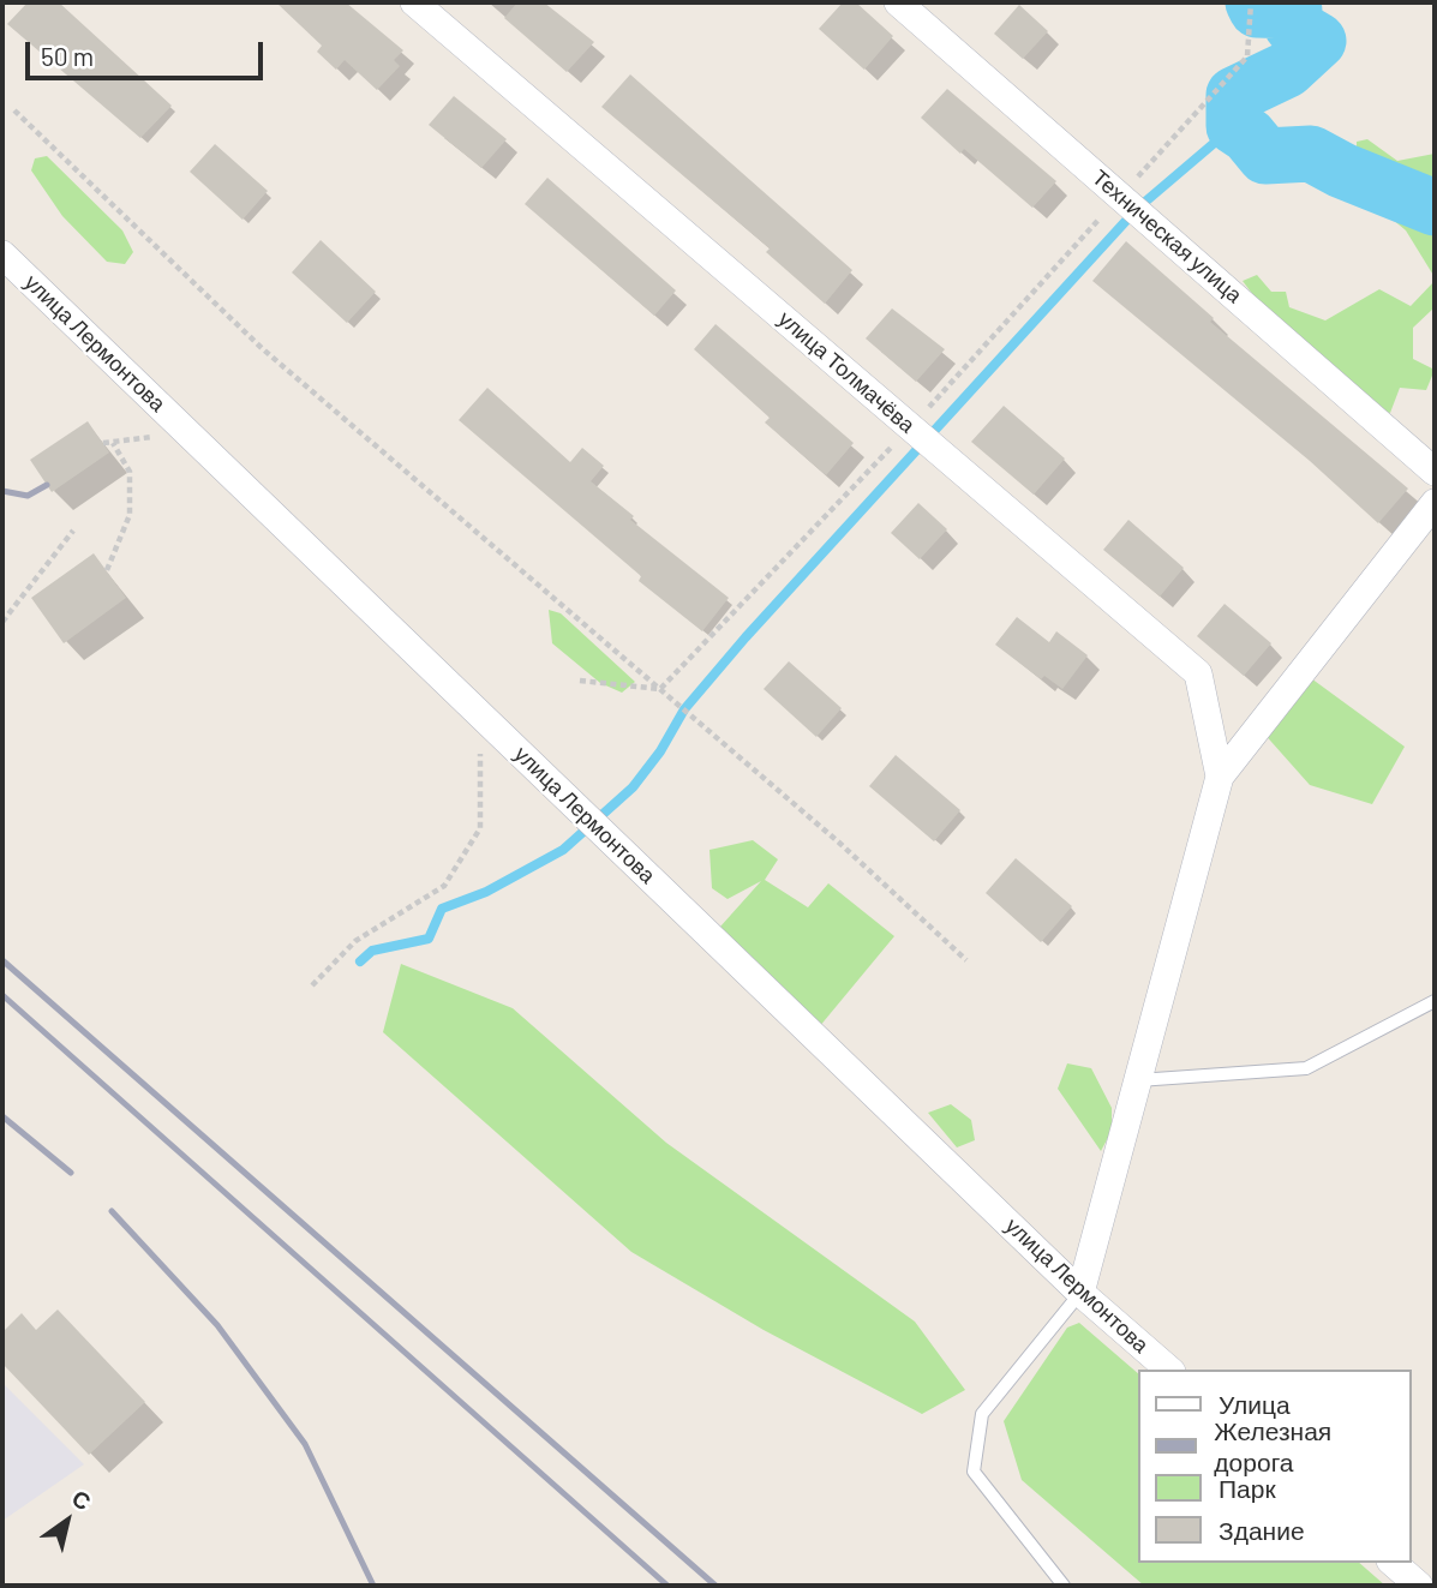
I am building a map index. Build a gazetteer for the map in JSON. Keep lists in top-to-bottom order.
{
  "streets": {
    "street": ["Техническая улица", "улица Лермонтова", "улица Толмачёва"]
  },
  "legend": [
    "Улица",
    "Железная дорога",
    "Парк",
    "Здание"
  ],
  "scale_bar": "50 m",
  "north": "top right"
}
